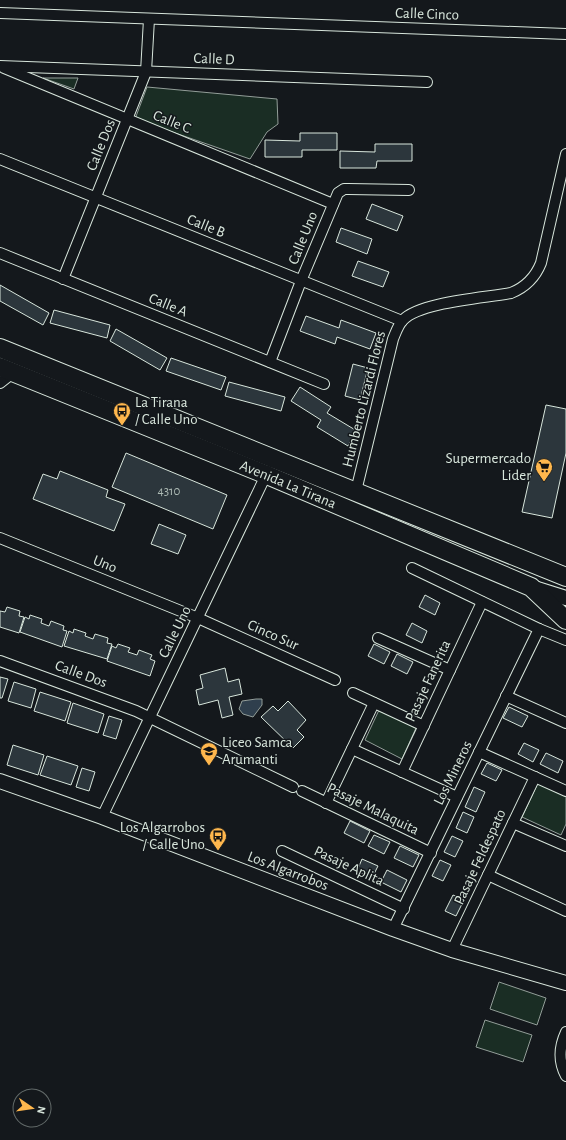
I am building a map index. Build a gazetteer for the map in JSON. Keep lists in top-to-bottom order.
{
  "streets": {
    "highway": ["Avenida La Tirana"],
    "street": [
      "Calle Cinco",
      "Calle D",
      "Calle C",
      "Calle Dos",
      "Calle B",
      "Calle Uno",
      "Calle A",
      "Humberto Lizardi Flores",
      "Uno",
      "Cinco Sur",
      "Pasaje Fanerita",
      "Los Mineros",
      "Pasaje Malaquita",
      "Pasaje Feldespato",
      "Pasaje Aplita",
      "Los Algarrobos"
    ]
  },
  "crossings": [
    ["Calle Cinco", "Calle Dos"],
    ["Calle D", "Calle C"],
    ["Calle D", "Calle Dos"],
    ["Calle C", "Calle Dos"],
    ["Calle C", "Calle Uno"],
    ["Calle Dos", "Calle B"],
    ["Calle Dos", "Calle Uno"],
    ["Calle Dos", "Calle A"],
    ["Calle Dos", "Pasaje Malaquita"],
    ["Calle B", "Calle Uno"],
    ["Calle B", "Humberto Lizardi Flores"],
    ["Calle Uno", "Calle A"],
    ["Calle Uno", "Avenida La Tirana"],
    ["Calle Uno", "Uno"],
    ["Calle Uno", "Cinco Sur"],
    ["Calle Uno", "Los Algarrobos"],
    ["Humberto Lizardi Flores", "Avenida La Tirana"],
    ["Uno", "Cinco Sur"],
    ["Los Mineros", "Pasaje Malaquita"],
    ["Los Mineros", "Pasaje Aplita"],
    ["Los Mineros", "Los Algarrobos"],
    ["Pasaje Feldespato", "Los Algarrobos"]
  ],
  "places": {
    "bus stop": ["La Tirana / Calle Uno", "Los Algarrobos / Calle Uno"],
    "supermarket": ["Supermercado Lider"],
    "school or university": ["Liceo Samca Arumanti"]
  },
  "house_numbers": ["4310"],
  "north": "right"
}
